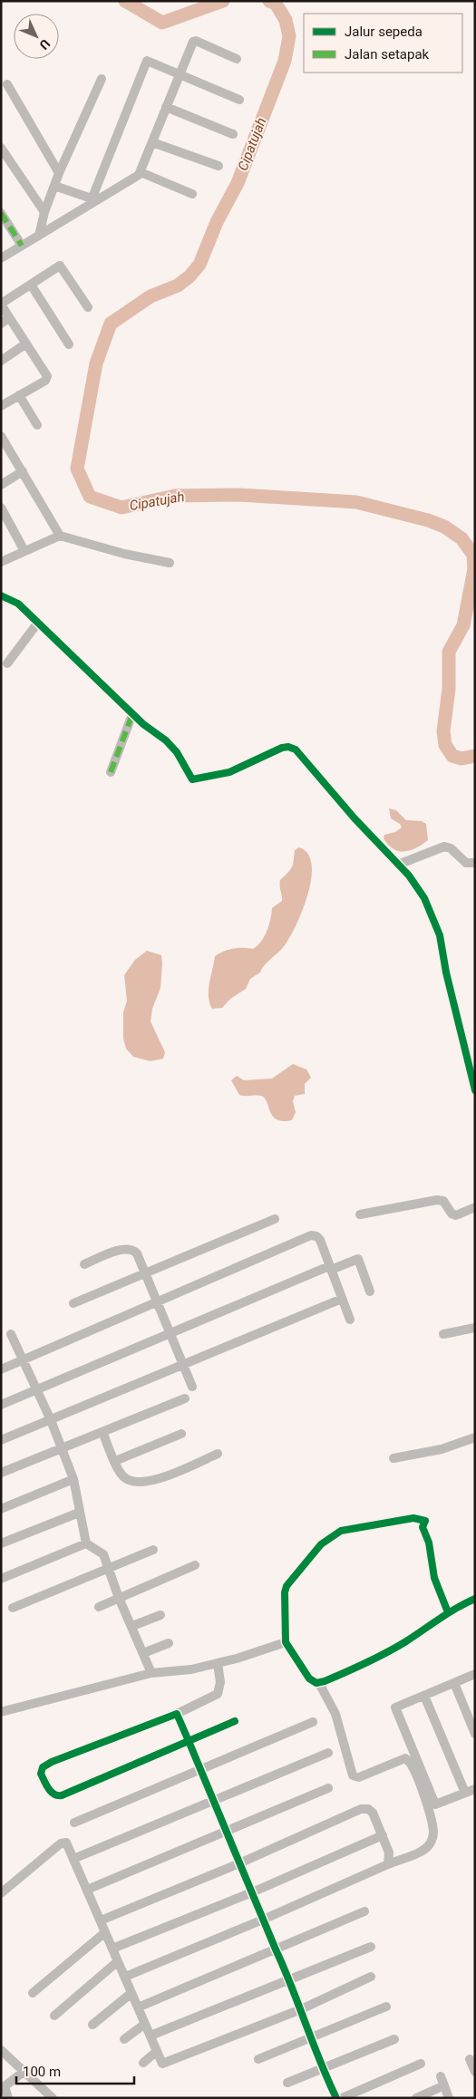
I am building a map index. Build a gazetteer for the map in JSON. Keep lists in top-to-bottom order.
{
  "water": ["Cipatujah"],
  "legend": ["Jalur sepeda", "Jalan setapak"],
  "scale_bar": "100 m",
  "north": "bottom right"
}
